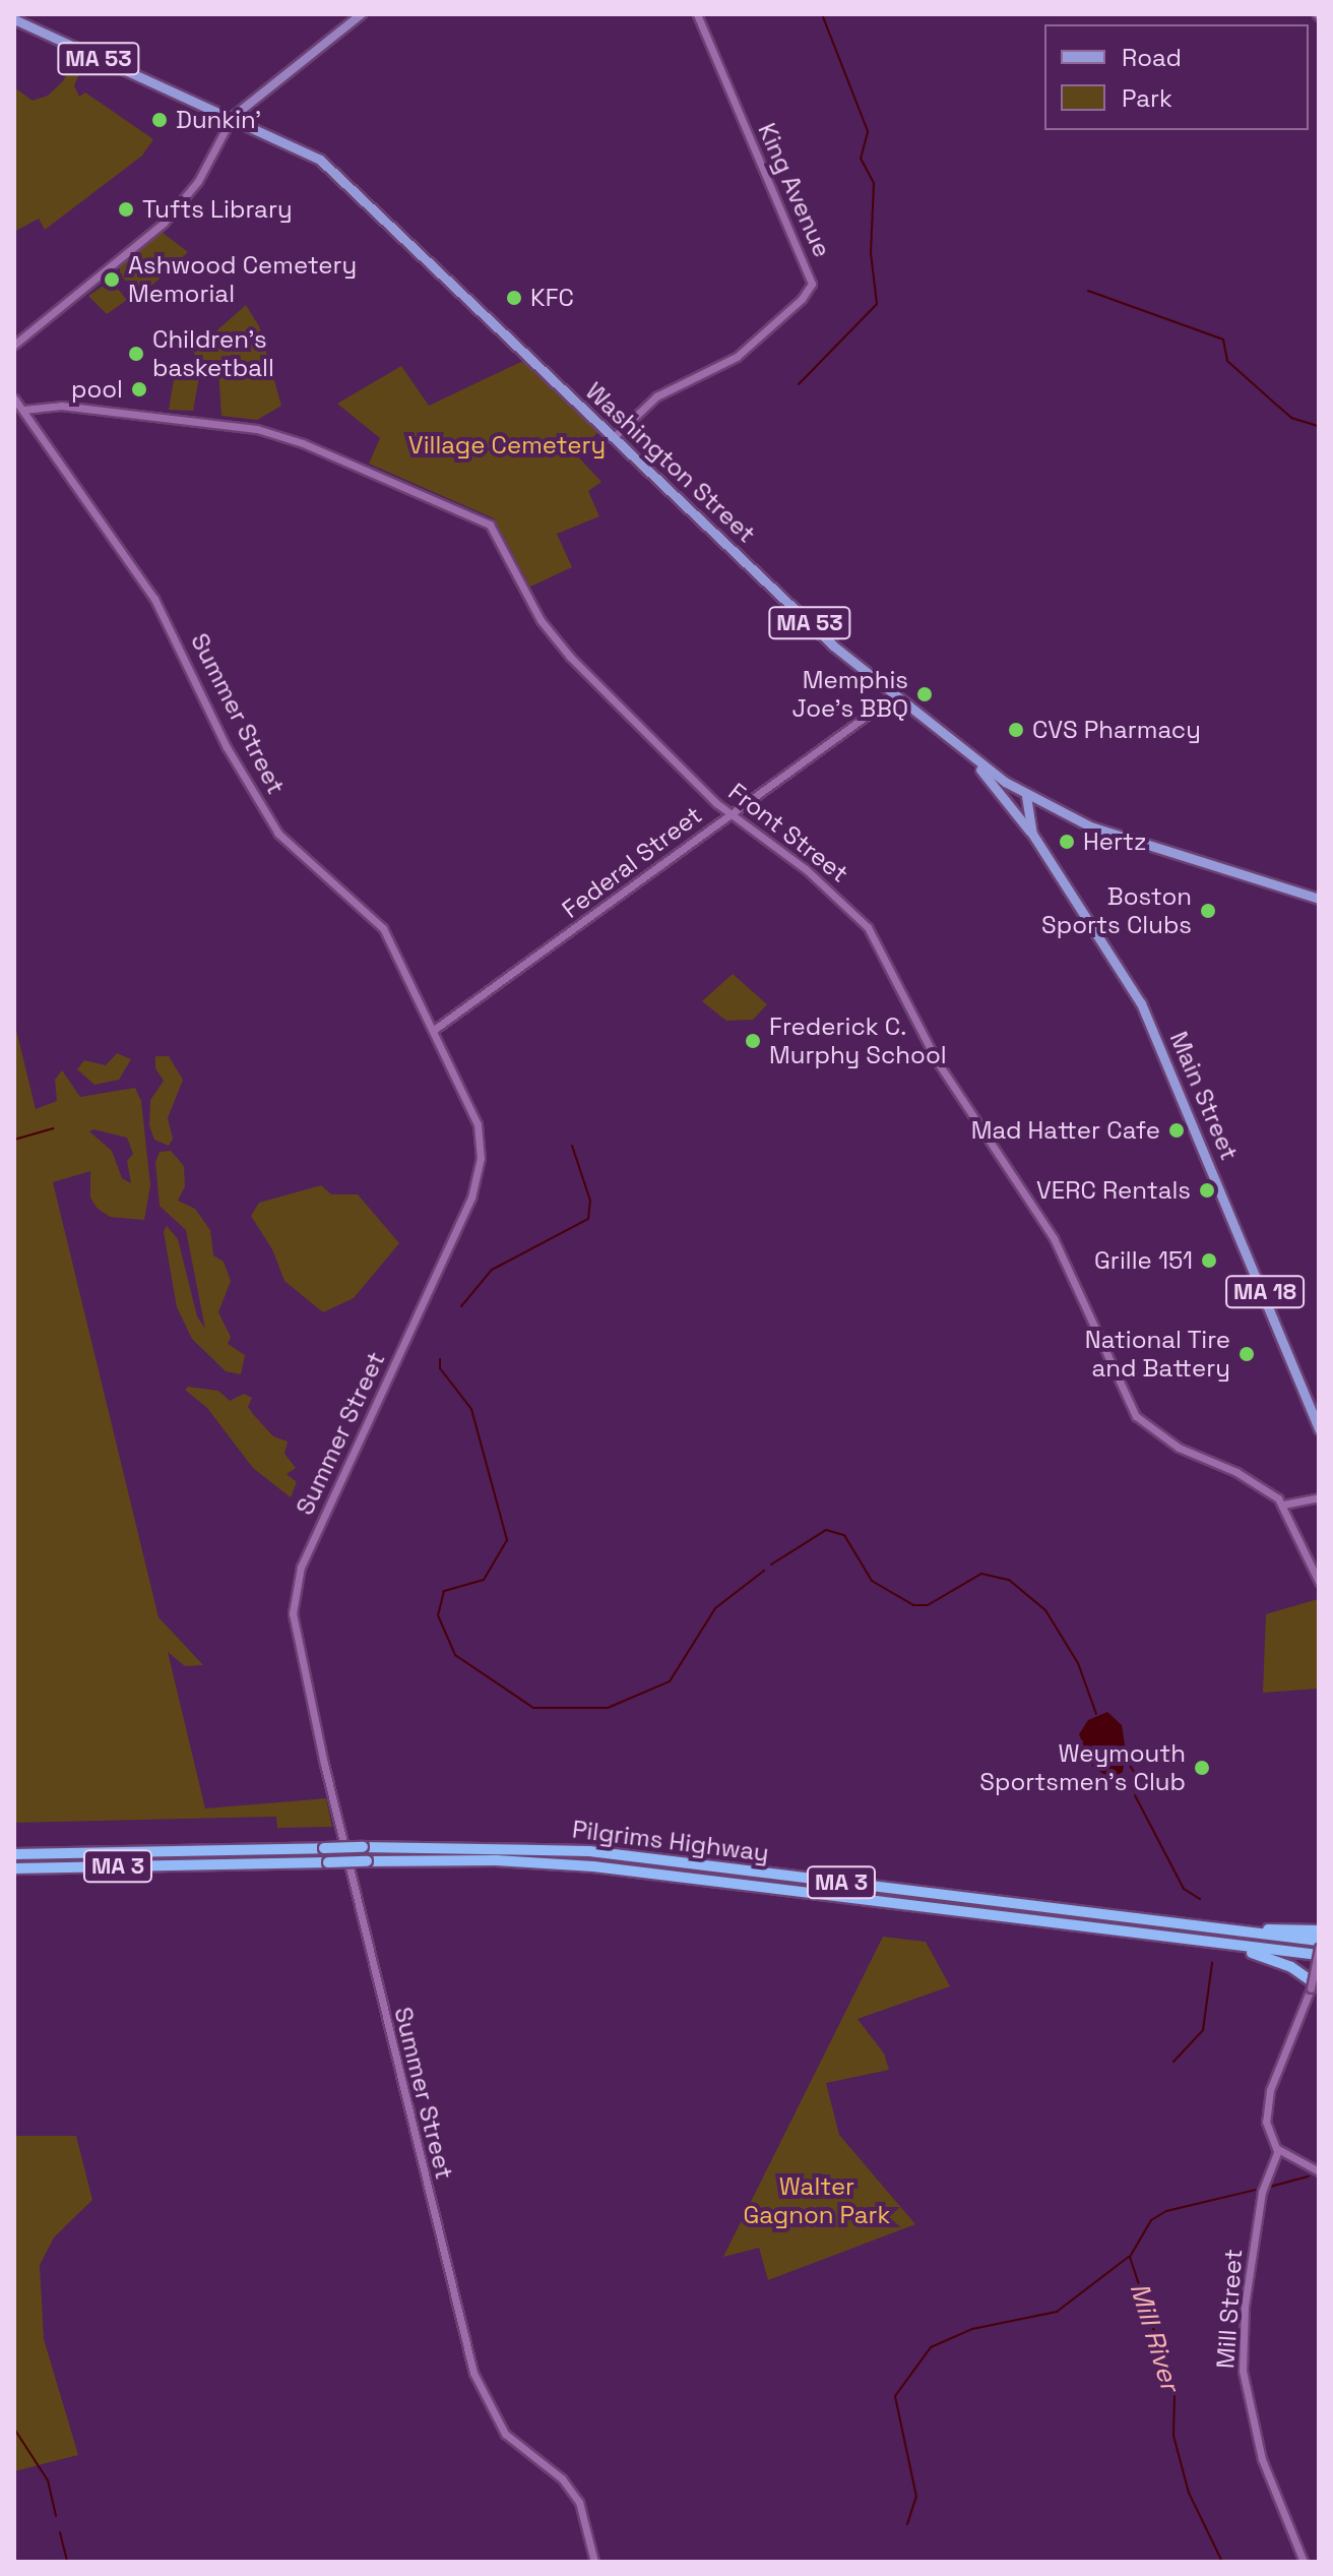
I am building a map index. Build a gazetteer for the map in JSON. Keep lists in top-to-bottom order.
{
  "streets": {
    "highway": ["Pilgrims Highway", "MA 3"],
    "main road": [
      "MA 53",
      "Washington Street",
      "Main Street",
      "MA 18"
    ],
    "street": [
      "King Avenue",
      "Summer Street",
      "Front Street",
      "Federal Street",
      "Mill Street"
    ]
  },
  "crossings": [
    ["King Avenue", "Washington Street"],
    ["Washington Street", "Federal Street"],
    ["Washington Street", "Main Street"],
    ["Summer Street", "Front Street"],
    ["Summer Street", "Federal Street"],
    ["Front Street", "Federal Street"],
    ["Main Street", "MA 18"],
    ["Pilgrims Highway", "MA 3"]
  ],
  "water": ["Mill River"],
  "parks": ["Village Cemetery", "Walter Gagnon Park"],
  "places": [
    "Dunkin'",
    "Tufts Library",
    "Ashwood Cemetery Memorial",
    "KFC",
    "Children's basketball",
    "pool",
    "Memphis Joe's BBQ",
    "CVS Pharmacy",
    "Hertz",
    "Boston Sports Clubs",
    "Frederick C. Murphy School",
    "Mad Hatter Cafe",
    "VERC Rentals",
    "Grille 151",
    "National Tire and Battery",
    "Weymouth Sportsmen's Club"
  ],
  "legend": ["Road", "Park"]
}
